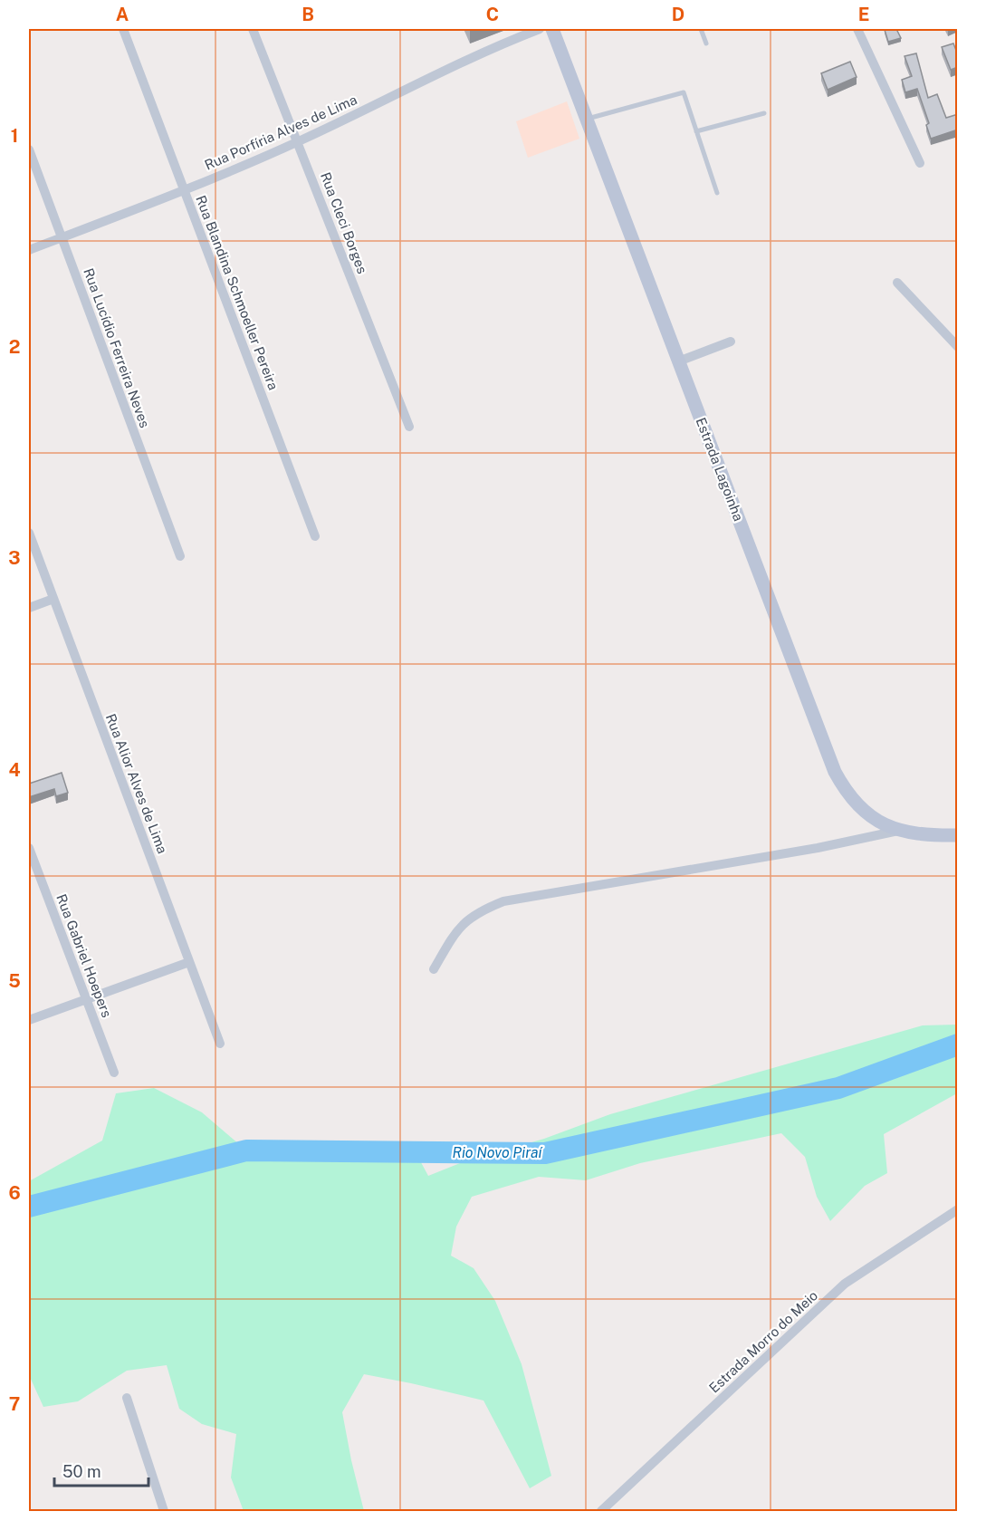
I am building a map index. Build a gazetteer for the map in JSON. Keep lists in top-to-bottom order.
{
  "streets": {
    "main road": ["Estrada Lagoinha"],
    "street": [
      "Rua Porfíria Alves de Lima",
      "Rua Cleci Borges",
      "Rua Blandina Schmoeller Pereira",
      "Rua Lucídio Ferreira Neves",
      "Rua Alior Alves de Lima",
      "Rua Gabriel Hoepers",
      "Estrada Morro do Meio"
    ]
  },
  "crossings": [
    ["Rua Porfíria Alves de Lima", "Rua Cleci Borges"],
    ["Rua Porfíria Alves de Lima", "Rua Blandina Schmoeller Pereira"],
    ["Rua Porfíria Alves de Lima", "Rua Lucídio Ferreira Neves"]
  ],
  "water": ["Rio Novo Piraí"],
  "scale_bar": "50 m",
  "grid": {
    "columns": [
      "A",
      "B",
      "C",
      "D",
      "E"
    ],
    "rows": [
      "1",
      "2",
      "3",
      "4",
      "5",
      "6",
      "7"
    ]
  }
}
